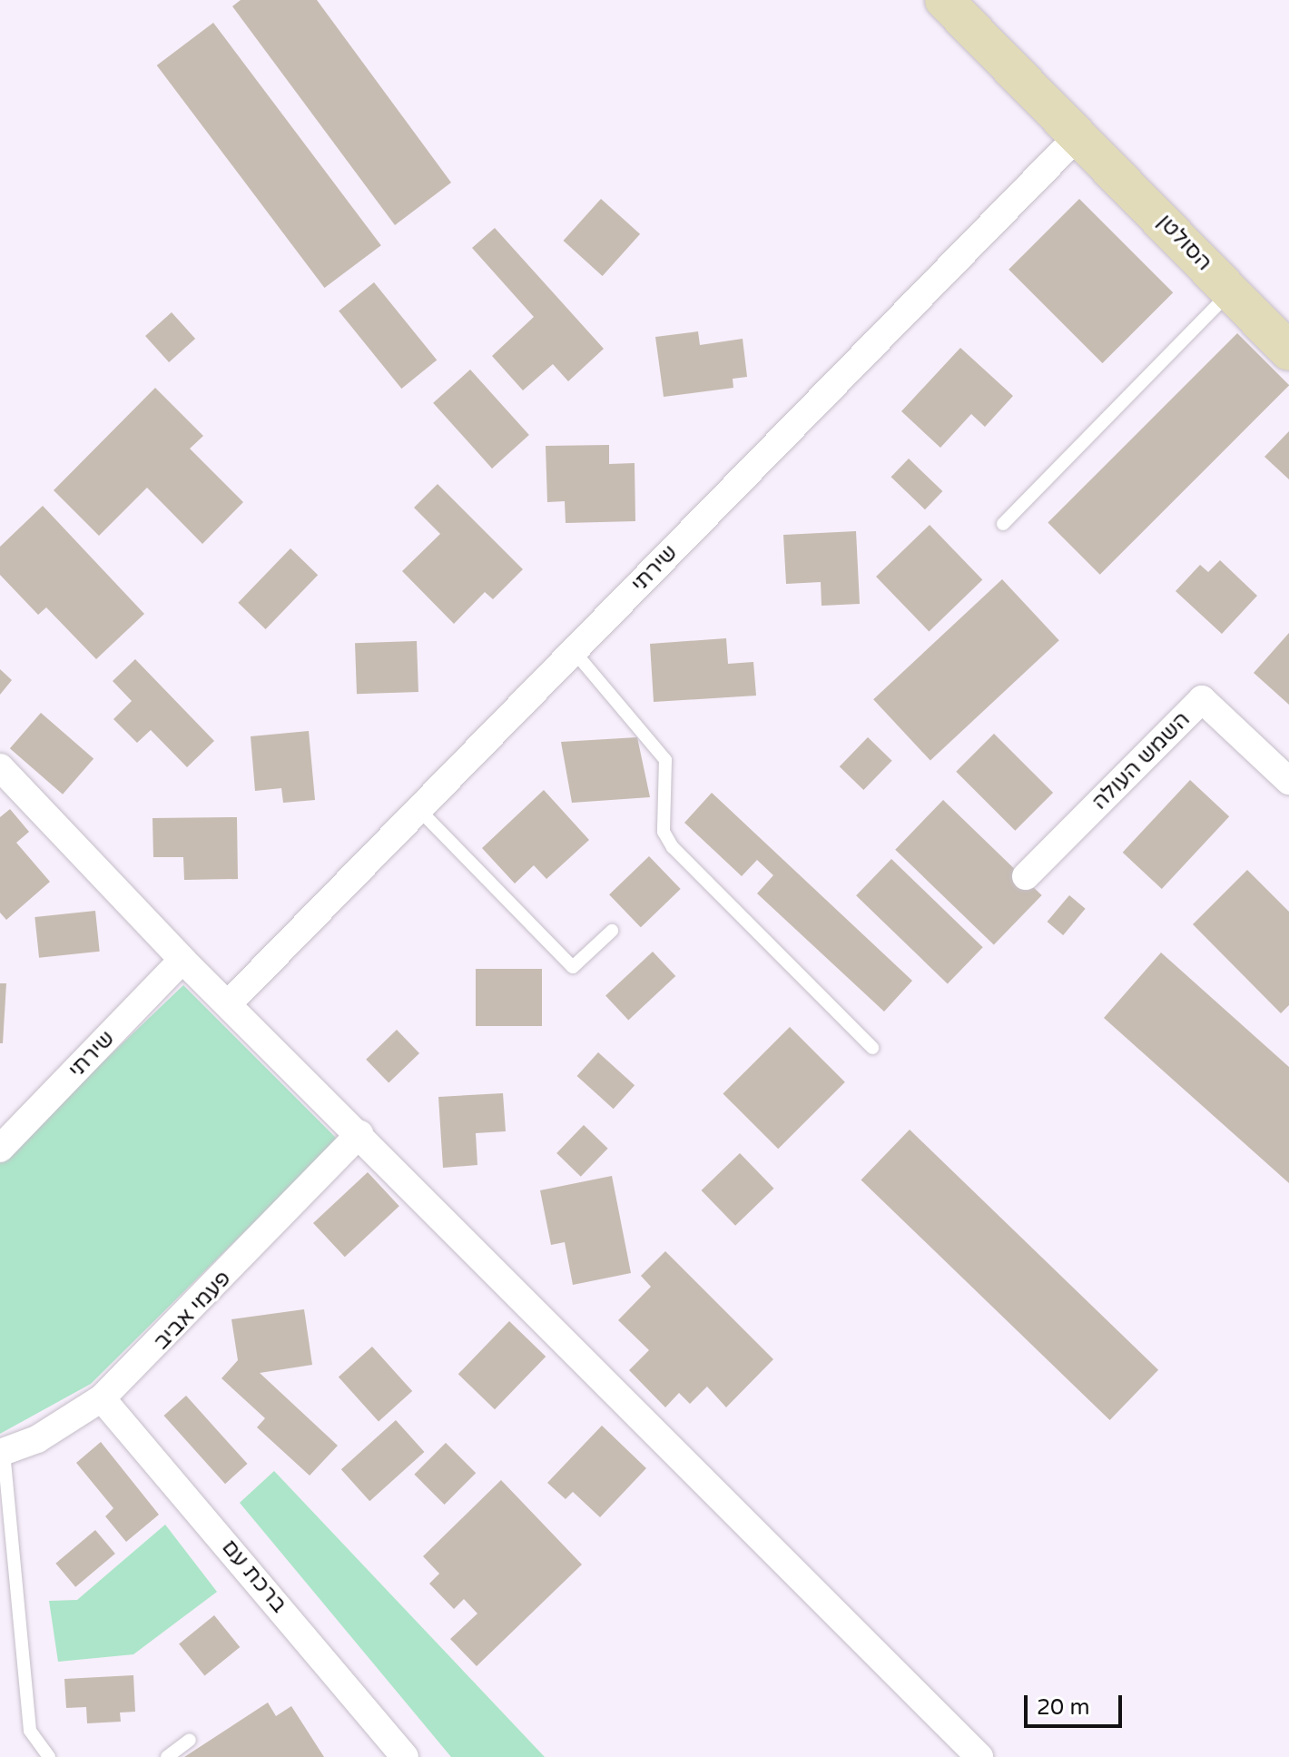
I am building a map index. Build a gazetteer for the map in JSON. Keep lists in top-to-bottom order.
{
  "streets": {
    "street": [
      "הסולטן",
      "שירתי",
      "השמש העולה",
      "פעמי אביב",
      "ברכת עם"
    ]
  },
  "crossings": [
    ["הסולטן", "שירתי"],
    ["פעמי אביב", "ברכת עם"]
  ],
  "scale_bar": "20 m"
}
